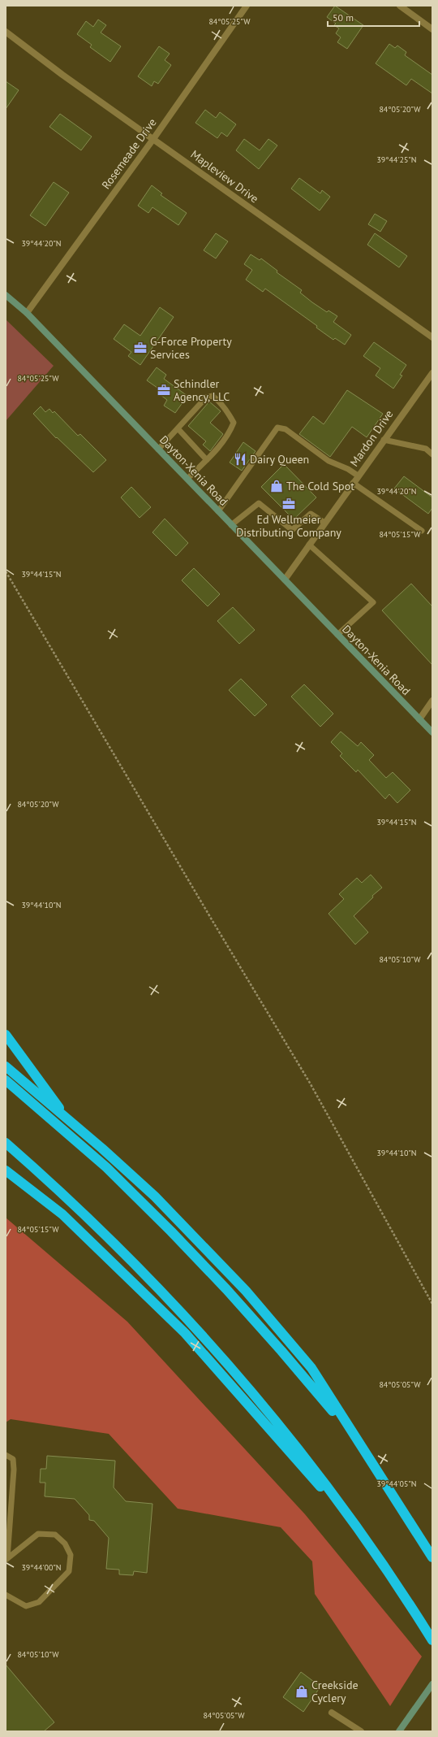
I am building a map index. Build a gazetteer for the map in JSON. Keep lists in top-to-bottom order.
{
  "streets": {
    "main road": ["Dayton-Xenia Road"],
    "street": ["Rosemeade Drive", "Mapleview Drive", "Mardon Drive"]
  },
  "crossings": [
    ["Rosemeade Drive", "Mapleview Drive"],
    ["Rosemeade Drive", "Dayton-Xenia Road"],
    ["Mardon Drive", "Dayton-Xenia Road"]
  ],
  "places": {
    "office": ["G-Force Property Services", "Schindler Agency, LLC", "Ed Wellmeier Distributing Company"],
    "restaurant": ["Dairy Queen"],
    "shop": ["The Cold Spot", "Creekside Cyclery"]
  },
  "scale_bar": "50 m",
  "coordinates": [
    "84°05'25\"W",
    "84°05'20\"W",
    "39°44'25\"N",
    "39°44'20\"N",
    "84°05'15\"W",
    "39°44'15\"N",
    "39°44'10\"N",
    "84°05'10\"W",
    "84°05'05\"W",
    "39°44'05\"N",
    "39°44'00\"N"
  ]
}
